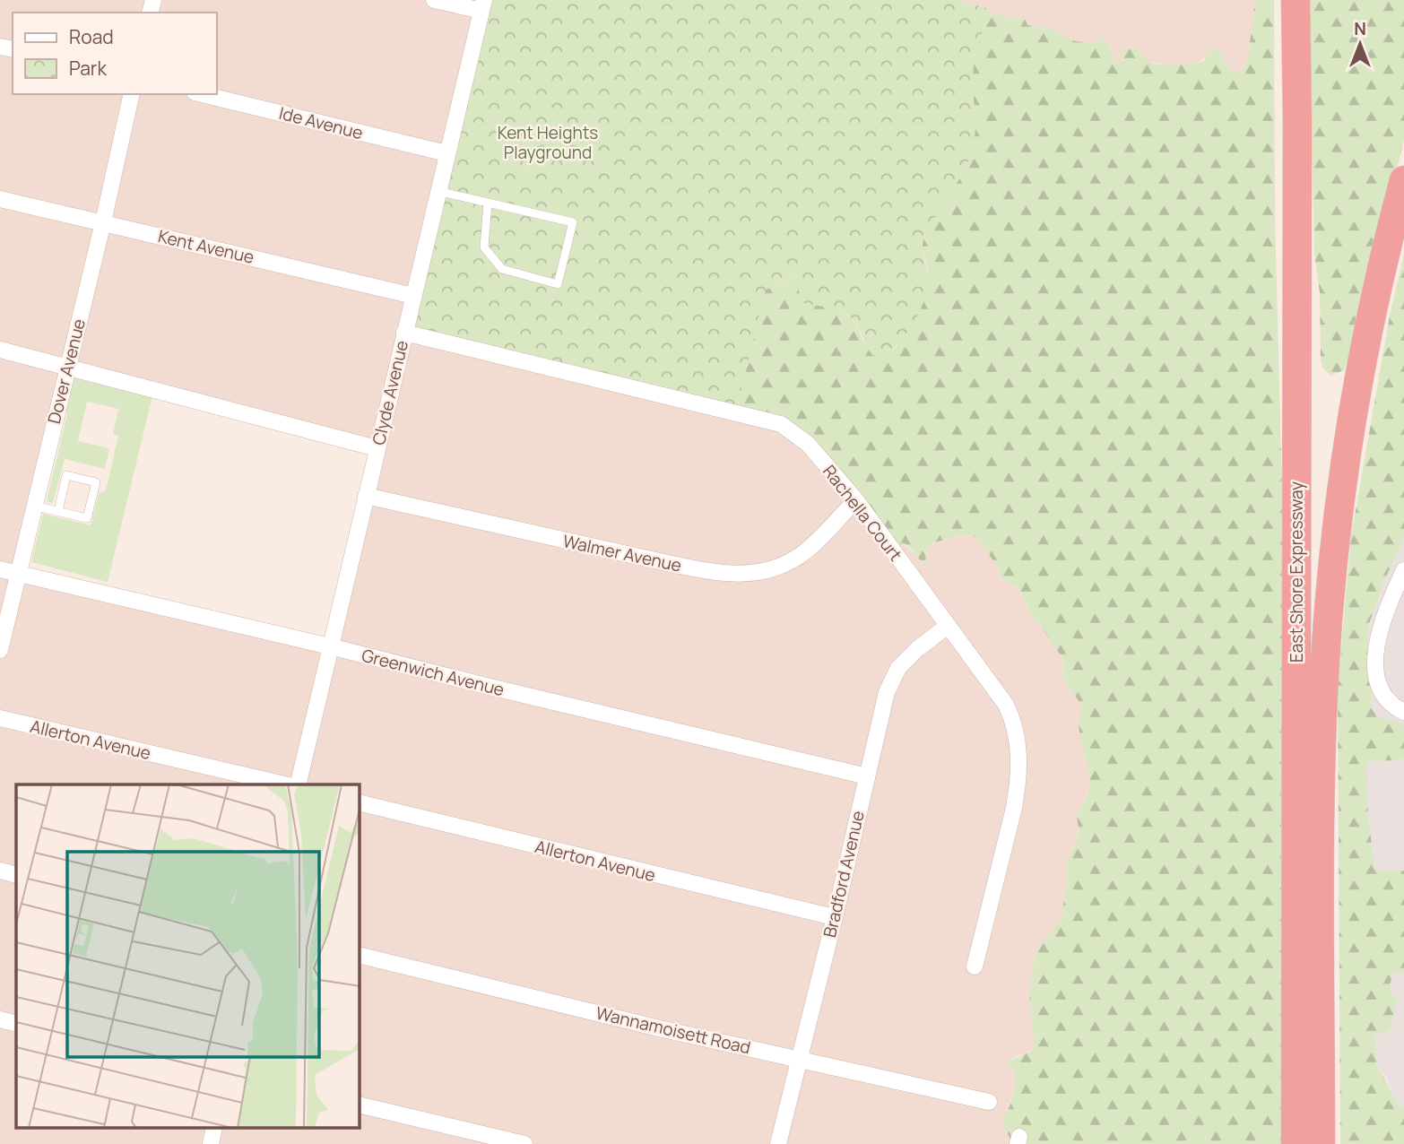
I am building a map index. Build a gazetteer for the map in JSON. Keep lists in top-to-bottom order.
{
  "streets": {
    "highway": ["East Shore Expressway"],
    "street": [
      "Ide Avenue",
      "Kent Avenue",
      "Dover Avenue",
      "Clyde Avenue",
      "Rachella Court",
      "Walmer Avenue",
      "Greenwich Avenue",
      "Allerton Avenue",
      "Bradford Avenue",
      "Wannamoisett Road"
    ]
  },
  "crossings": [
    ["Ide Avenue", "Clyde Avenue"],
    ["Kent Avenue", "Dover Avenue"],
    ["Kent Avenue", "Clyde Avenue"],
    ["Dover Avenue", "Greenwich Avenue"],
    ["Clyde Avenue", "Rachella Court"],
    ["Clyde Avenue", "Walmer Avenue"],
    ["Clyde Avenue", "Greenwich Avenue"],
    ["Rachella Court", "Walmer Avenue"],
    ["Rachella Court", "Bradford Avenue"],
    ["Greenwich Avenue", "Bradford Avenue"],
    ["Allerton Avenue", "Bradford Avenue"],
    ["Bradford Avenue", "Wannamoisett Road"]
  ],
  "parks": ["Kent Heights Playground"],
  "legend": ["Road", "Park"],
  "north": "top"
}
